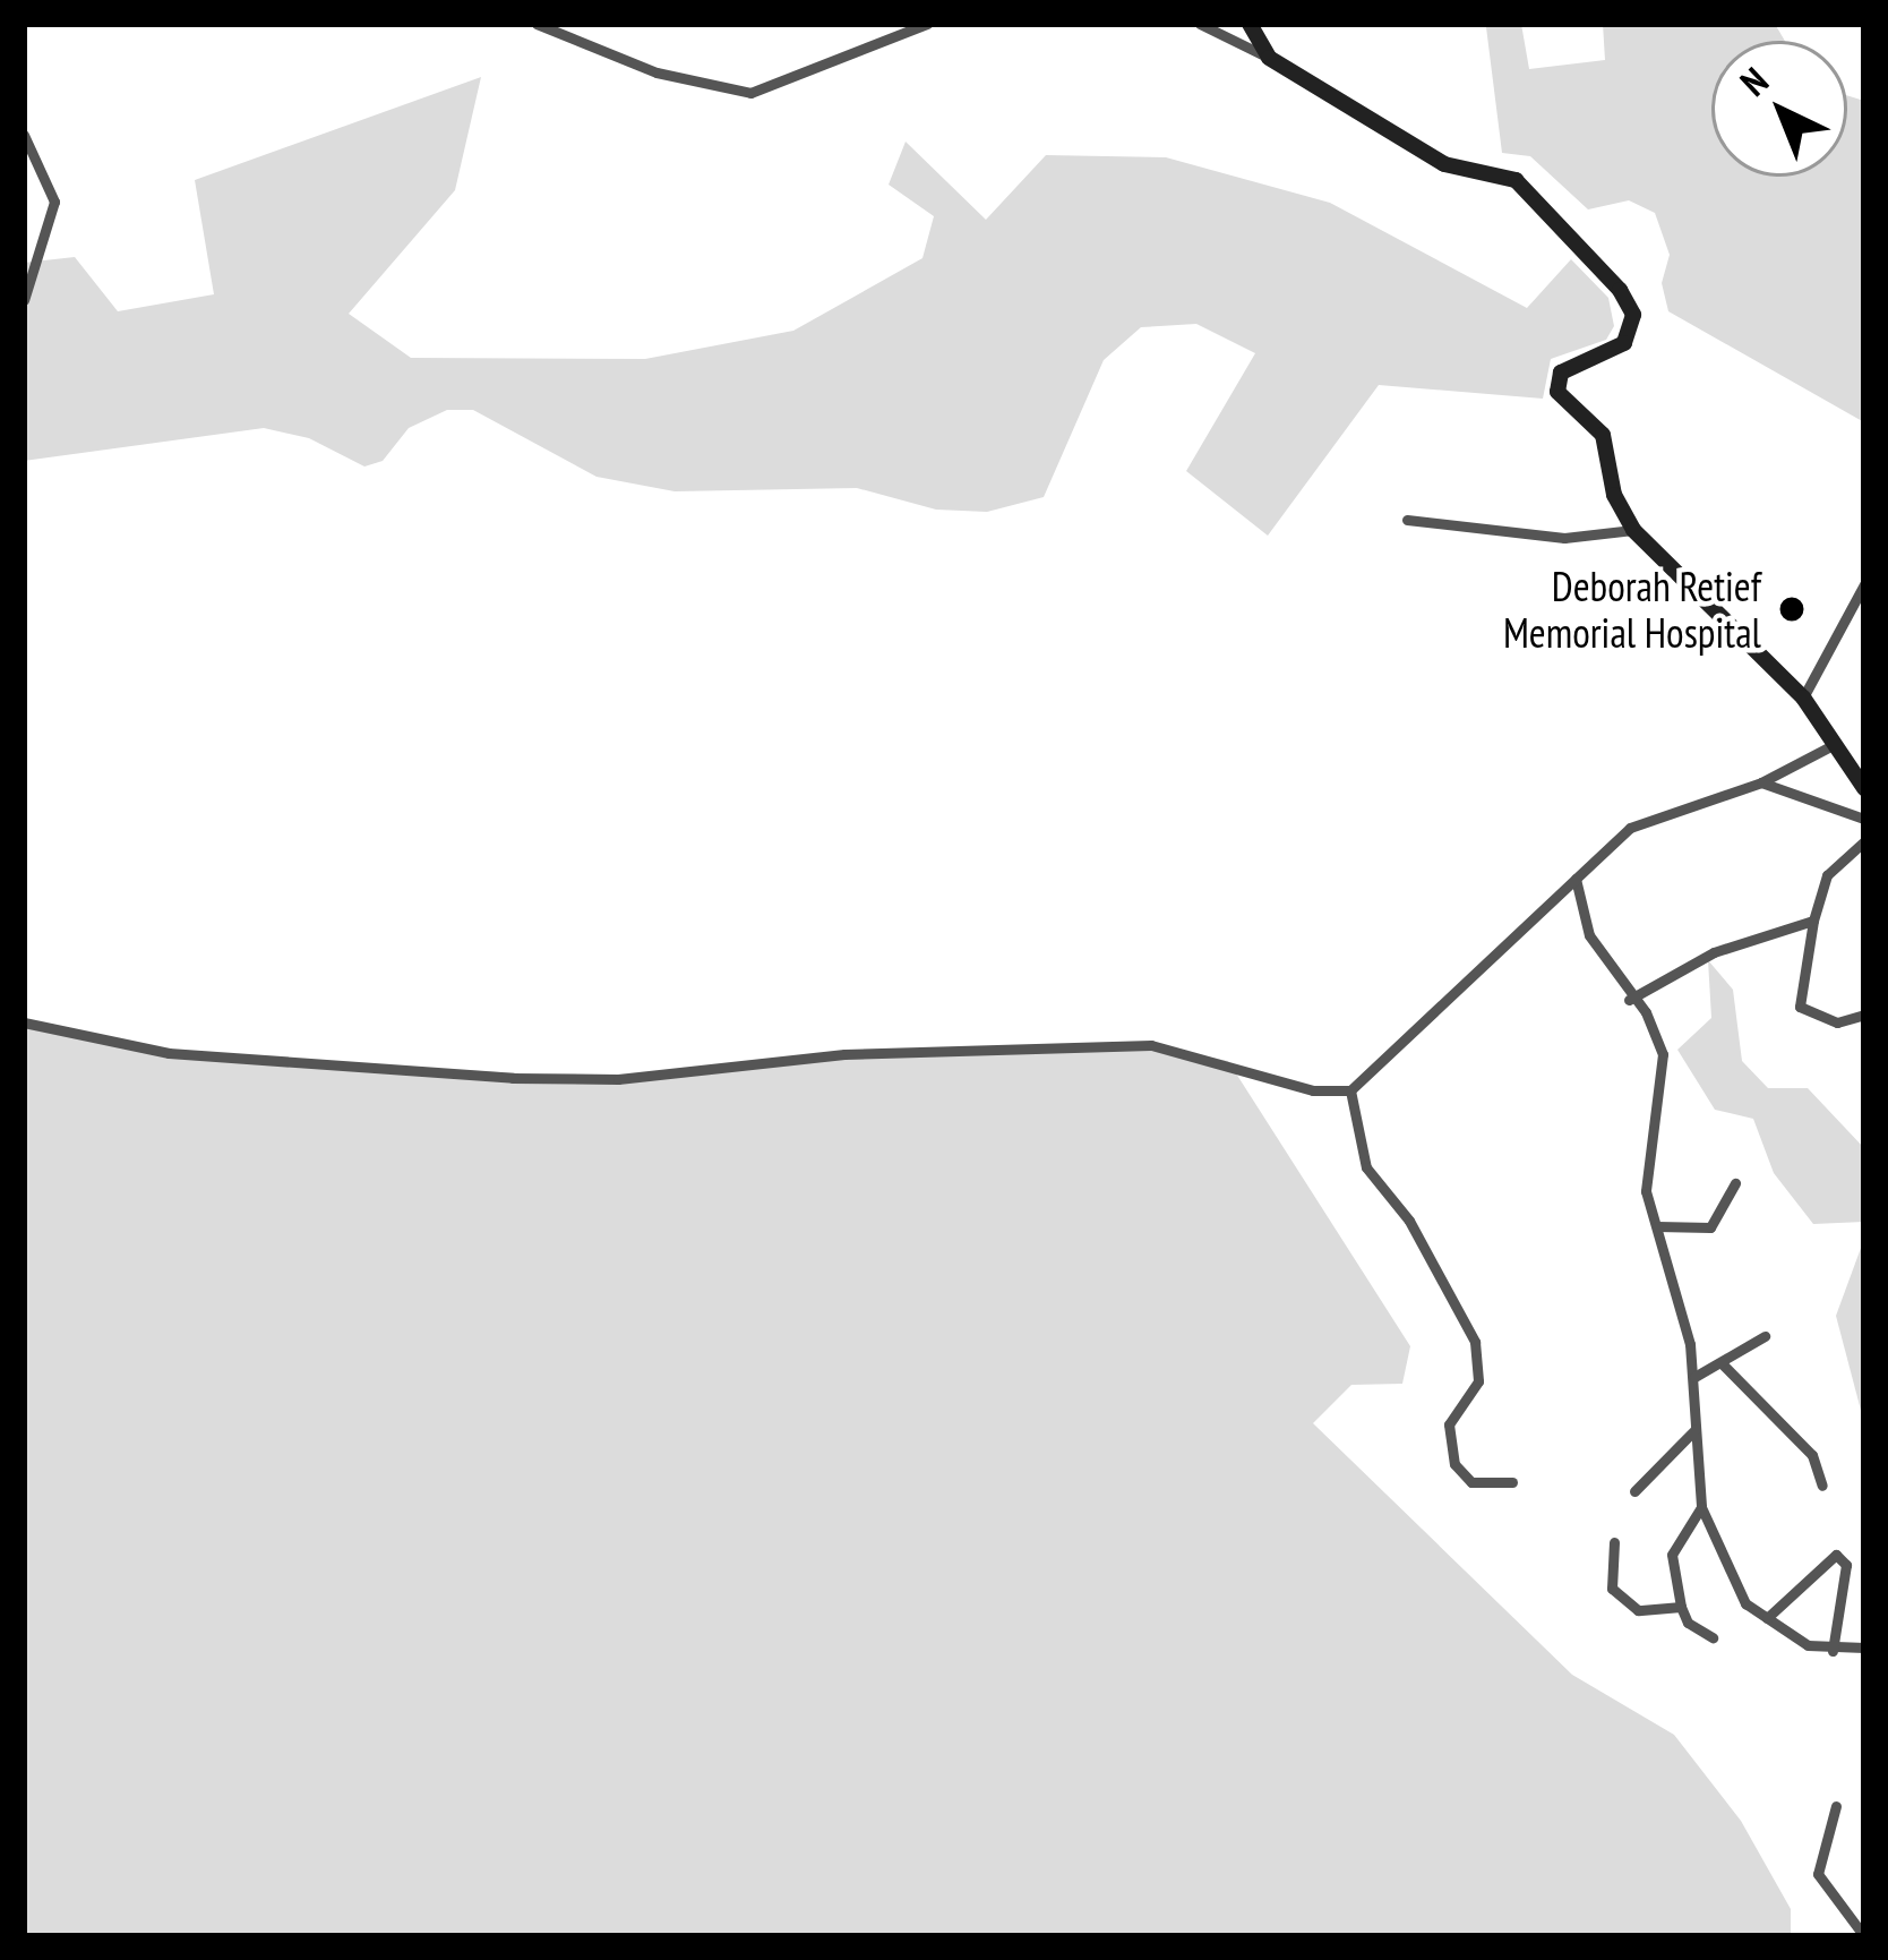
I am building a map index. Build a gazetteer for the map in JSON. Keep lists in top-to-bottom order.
{
  "places": ["Deborah Retief Memorial Hospital"],
  "north": "top left"
}
